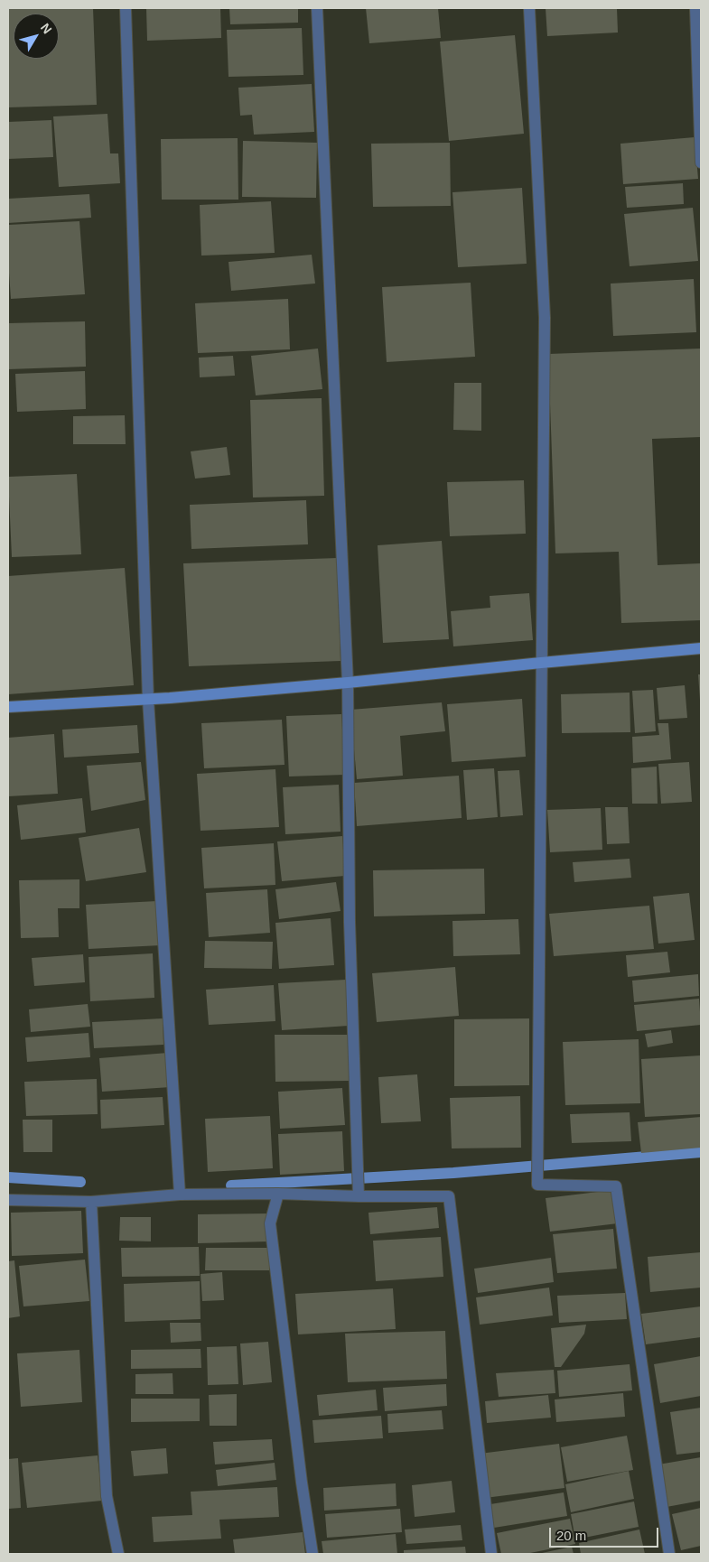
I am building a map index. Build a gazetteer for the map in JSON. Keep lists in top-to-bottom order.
{
  "scale_bar": "20 m",
  "north": "top right"
}
